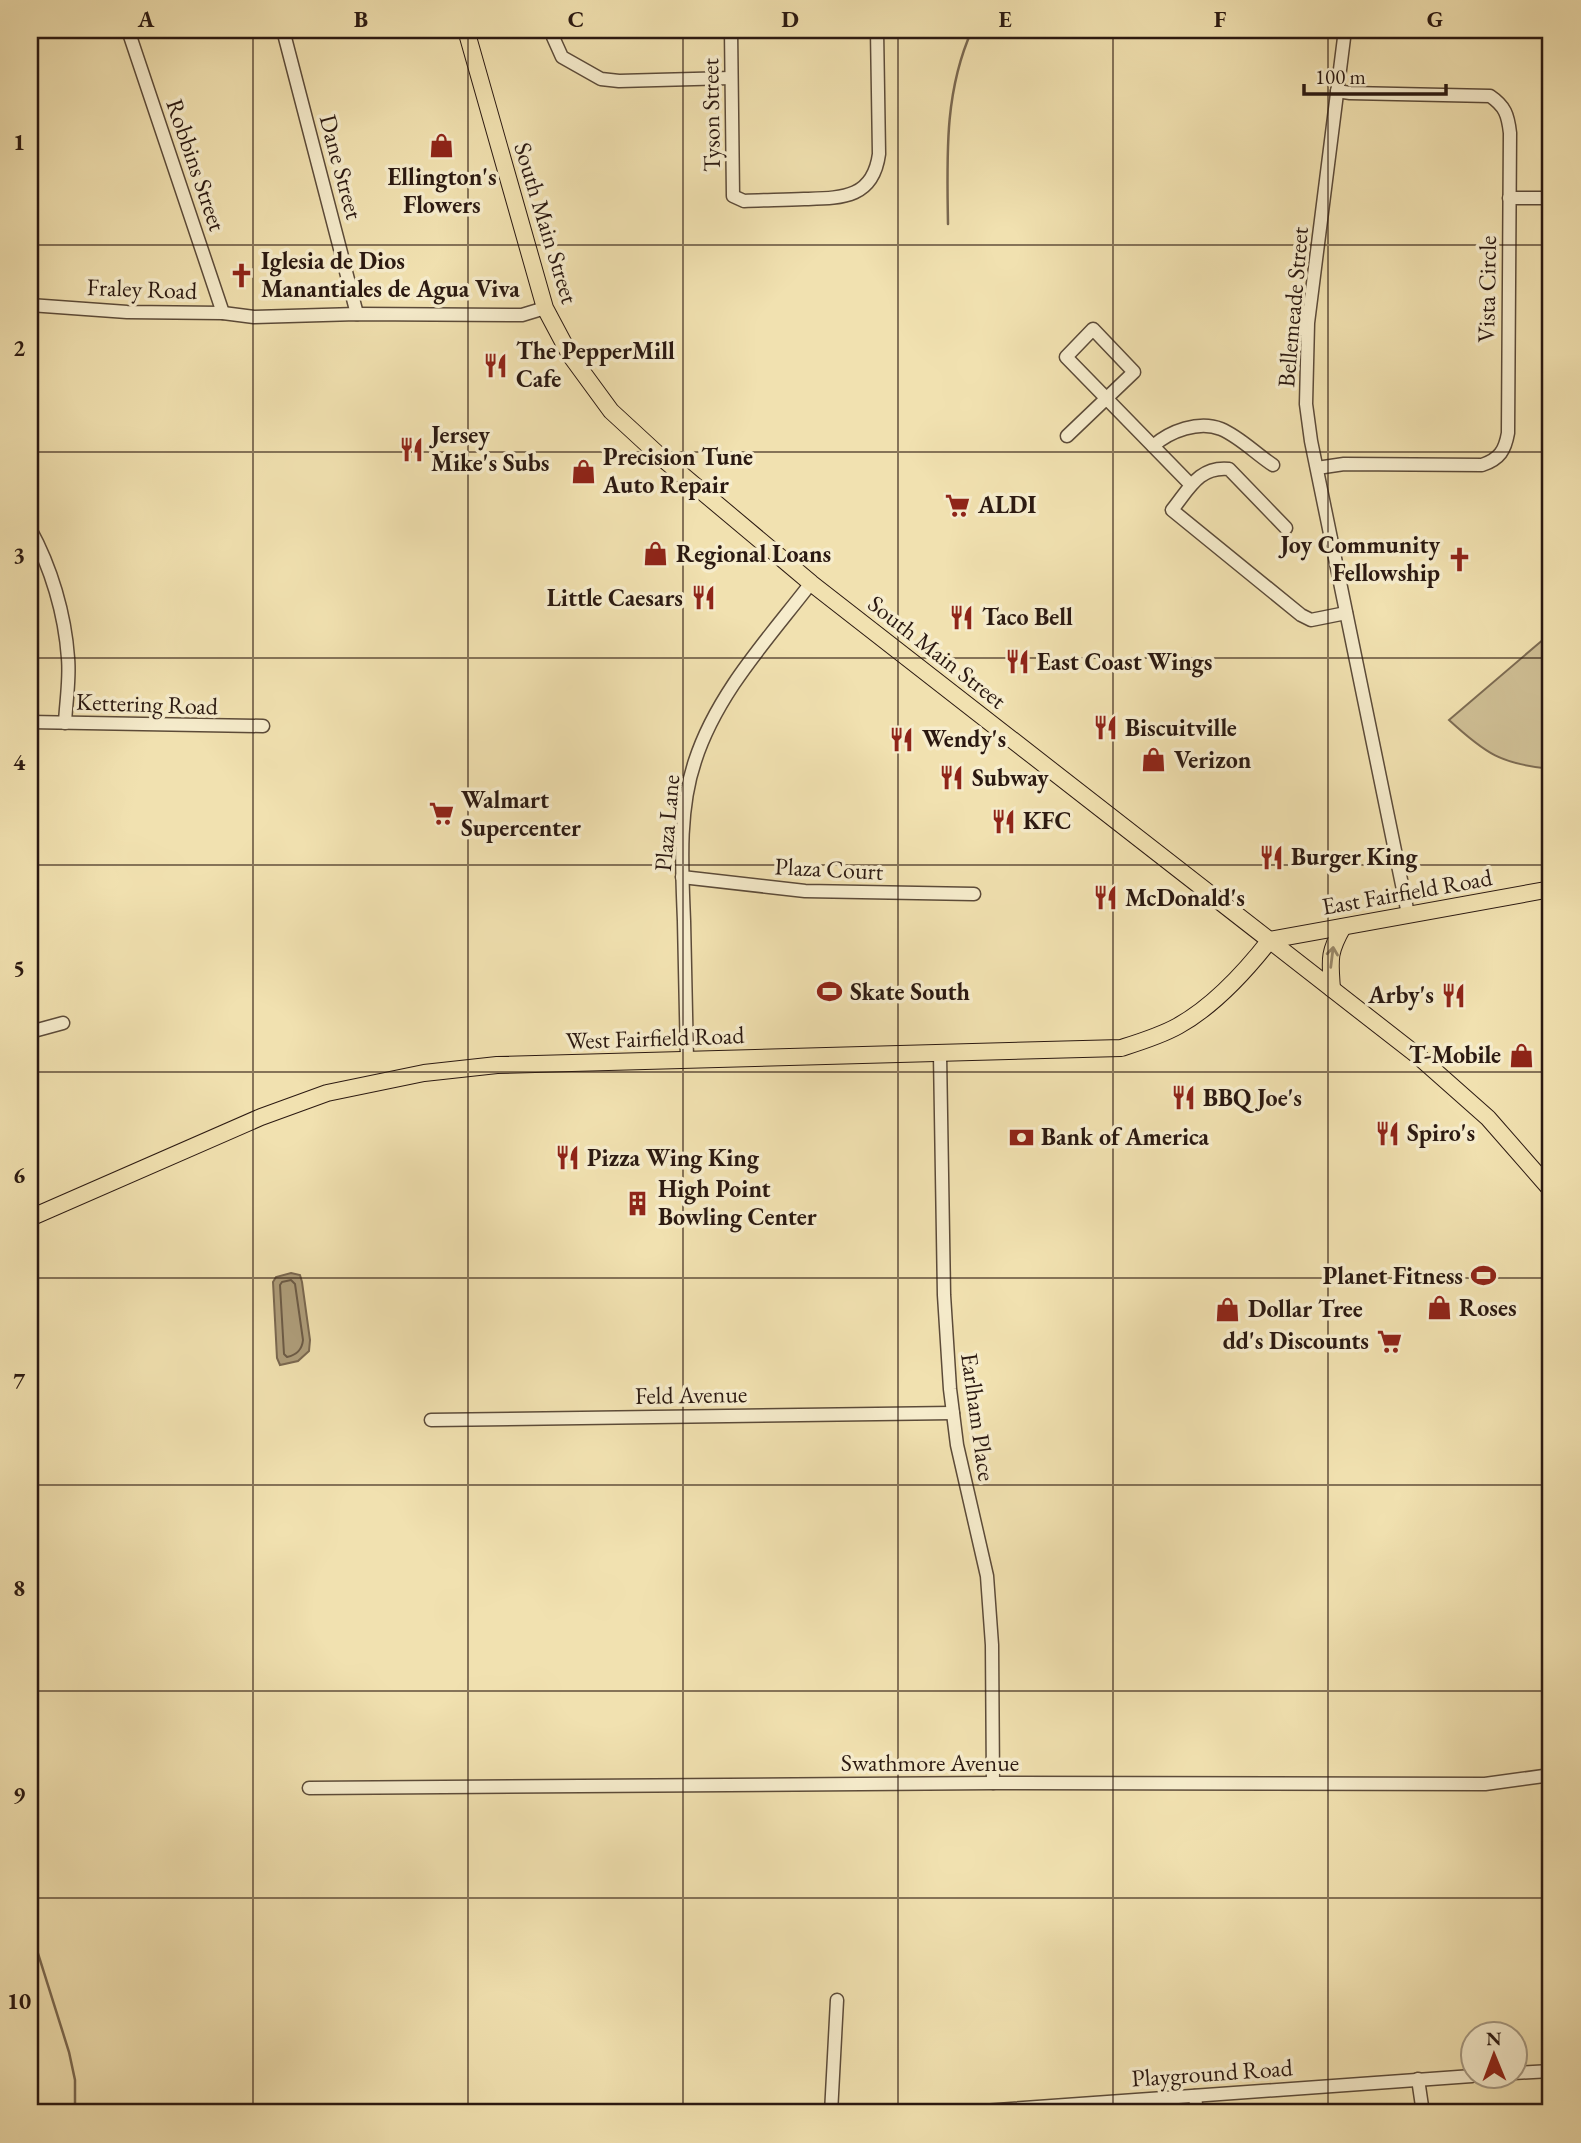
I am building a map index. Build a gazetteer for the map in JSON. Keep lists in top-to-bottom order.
{
  "streets": {
    "main road": ["South Main Street", "East Fairfield Road", "West Fairfield Road"],
    "street": [
      "Tyson Street",
      "Robbins Street",
      "Dane Street",
      "Fraley Road",
      "Vista Circle",
      "Bellemeade Street",
      "Kettering Road",
      "Plaza Lane",
      "Plaza Court",
      "Feld Avenue",
      "Earlham Place",
      "Swathmore Avenue",
      "Playground Road"
    ]
  },
  "crossings": [
    ["Robbins Street", "Fraley Road"],
    ["Dane Street", "Fraley Road"],
    ["South Main Street", "Fraley Road"],
    ["South Main Street", "Plaza Lane"],
    ["South Main Street", "East Fairfield Road"],
    ["South Main Street", "West Fairfield Road"],
    ["Vista Circle", "Bellemeade Street"],
    ["Bellemeade Street", "East Fairfield Road"],
    ["Plaza Lane", "Plaza Court"],
    ["Plaza Lane", "West Fairfield Road"],
    ["East Fairfield Road", "West Fairfield Road"],
    ["West Fairfield Road", "Earlham Place"],
    ["Feld Avenue", "Earlham Place"],
    ["Earlham Place", "Swathmore Avenue"]
  ],
  "places": {
    "shop": [
      "Ellington's Flowers",
      "Precision Tune Auto Repair",
      "Regional Loans",
      "Verizon",
      "T-Mobile",
      "Roses",
      "Dollar Tree"
    ],
    "church": ["Iglesia de Dios Manantiales de Agua Viva", "Joy Community Fellowship"],
    "restaurant": [
      "The PepperMill Cafe",
      "Jersey Mike's Subs",
      "Little Caesars",
      "Taco Bell",
      "East Coast Wings",
      "Biscuitville",
      "Wendy's",
      "Subway",
      "KFC",
      "Burger King",
      "McDonald's",
      "Arby's",
      "BBQ Joe's",
      "Spiro's",
      "Pizza Wing King"
    ],
    "supermarket": ["ALDI", "Walmart Supercenter", "dd's Discounts"],
    "sports": ["Skate South", "Planet Fitness"],
    "bank": ["Bank of America"],
    "building": ["High Point Bowling Center"]
  },
  "scale_bar": "100 m",
  "north": "top",
  "grid": {
    "columns": [
      "A",
      "B",
      "C",
      "D",
      "E",
      "F",
      "G"
    ],
    "rows": [
      "1",
      "2",
      "3",
      "4",
      "5",
      "6",
      "7",
      "8",
      "9",
      "10"
    ]
  }
}
